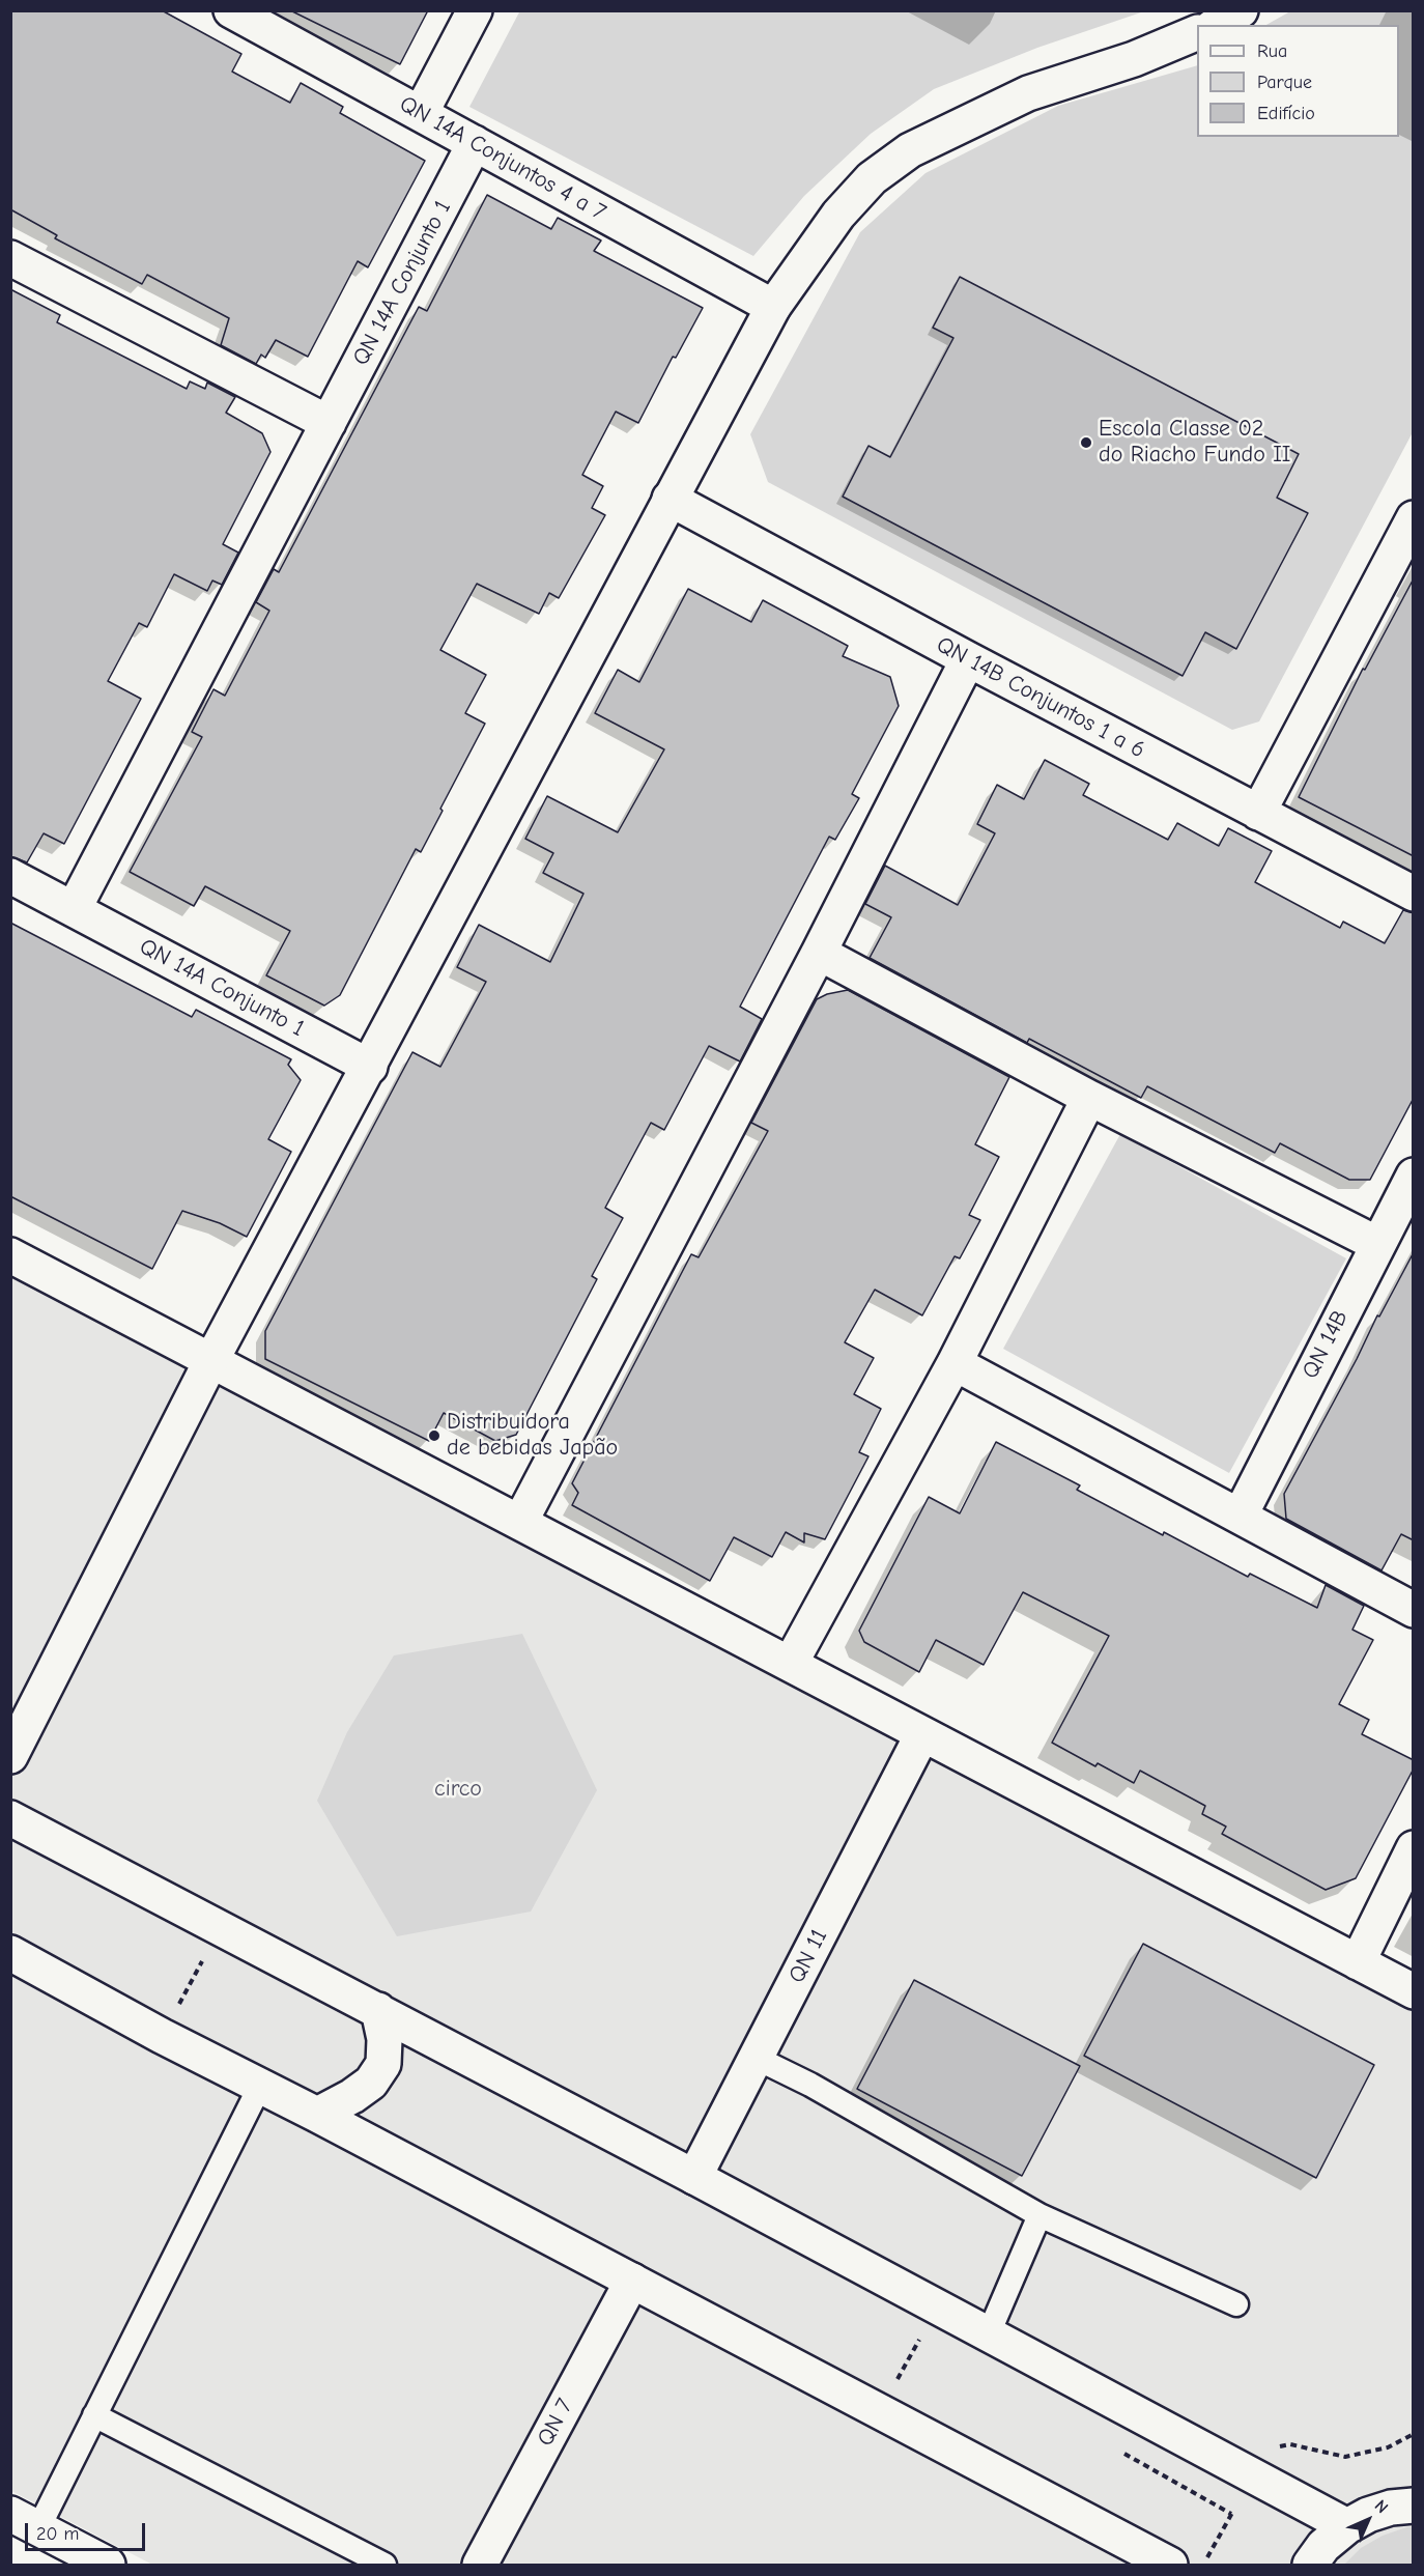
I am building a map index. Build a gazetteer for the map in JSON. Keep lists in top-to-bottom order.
{
  "streets": {
    "street": [
      "QN 14A Conjuntos 4 a 7",
      "QN 14A Conjunto 1",
      "QN 14B Conjuntos 1 a 6",
      "QN 14B",
      "QN 11",
      "QN 7"
    ]
  },
  "crossings": [
    ["QN 14A Conjuntos 4 a 7", "QN 14A Conjunto 1"]
  ],
  "parks": ["circo"],
  "places": ["Escola Classe 02 do Riacho Fundo II", "Distribuidora de bebidas Japão"],
  "legend": ["Rua", "Parque", "Edifício"],
  "scale_bar": "20 m",
  "north": "top right"
}
